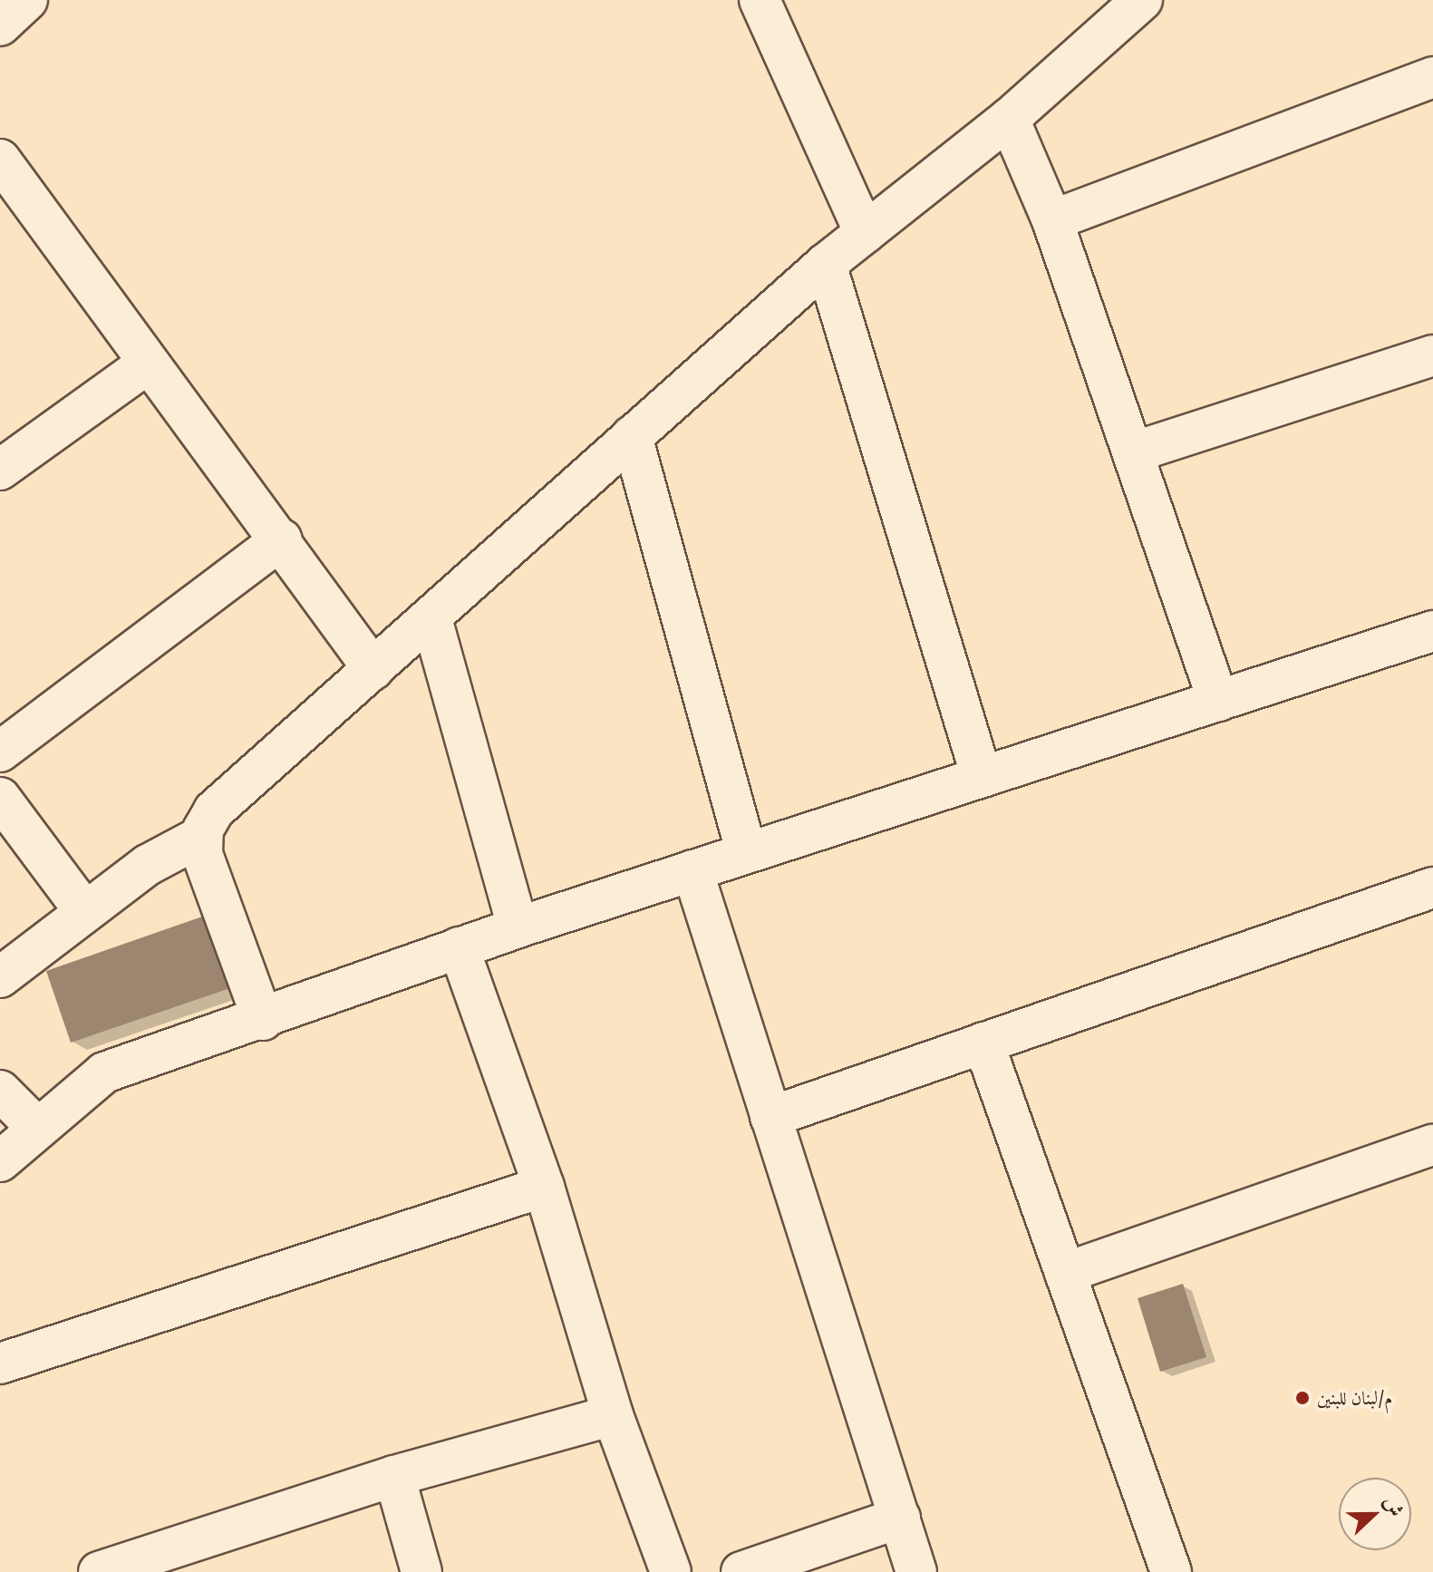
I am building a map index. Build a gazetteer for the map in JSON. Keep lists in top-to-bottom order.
{
  "places": ["م/لبنان للبنين"],
  "north": "right"
}
